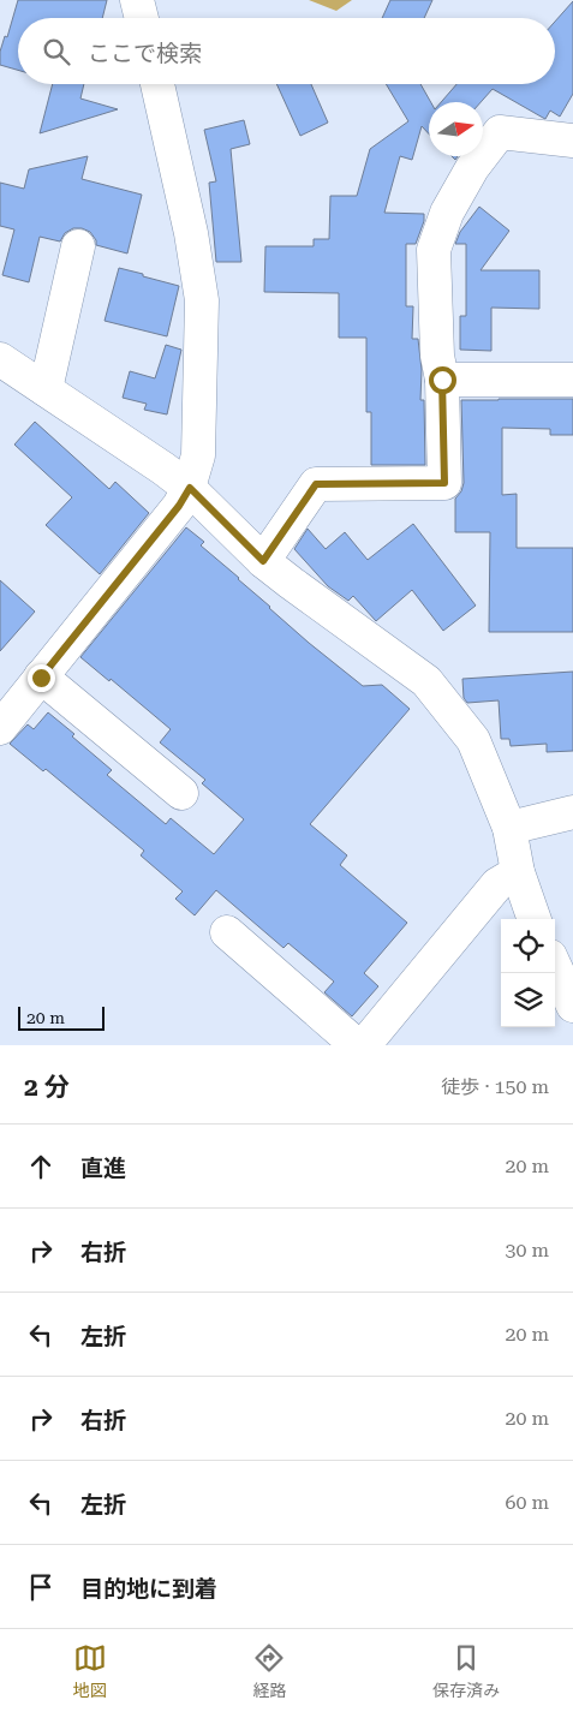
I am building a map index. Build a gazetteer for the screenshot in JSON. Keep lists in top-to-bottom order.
{
  "scale_bar": "20 m",
  "north": "right",
  "page": {
    "search": "ここで検索",
    "scale": "20 m",
    "heading": ["2 分", "徒歩 · 150 m"],
    "list": [
      ["直進", "20 m"],
      ["右折", "30 m"],
      ["左折", "20 m"],
      ["右折", "20 m"],
      ["左折", "60 m"],
      "目的地に到着"
    ],
    "nav": ["地図", "経路", "保存済み"]
  }
}
